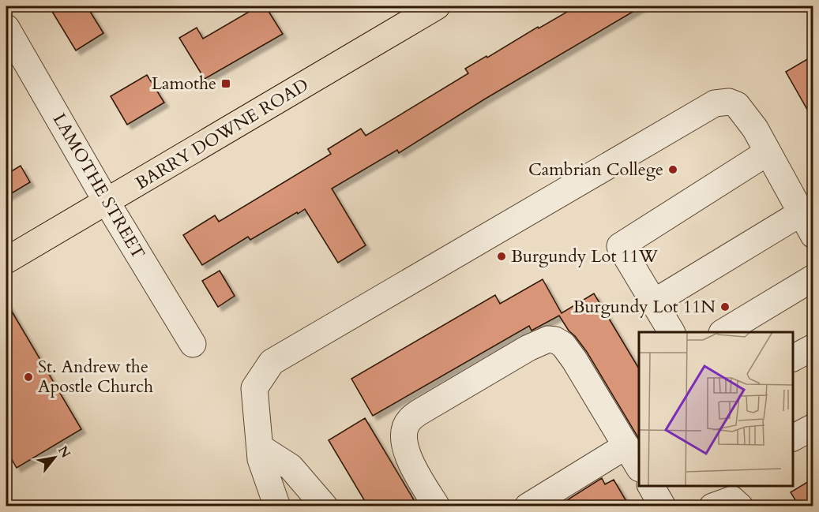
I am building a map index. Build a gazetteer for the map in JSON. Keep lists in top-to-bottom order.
{
  "streets": {
    "main road": ["BARRY DOWNE ROAD"],
    "street": ["LAMOTHE STREET"]
  },
  "crossings": [
    ["BARRY DOWNE ROAD", "LAMOTHE STREET"]
  ],
  "places": {
    "transit": ["Lamothe"],
    "other": [
      "Cambrian College",
      "Burgundy Lot 11W",
      "Burgundy Lot 11N",
      "St. Andrew the Apostle Church"
    ]
  },
  "north": "top right"
}
